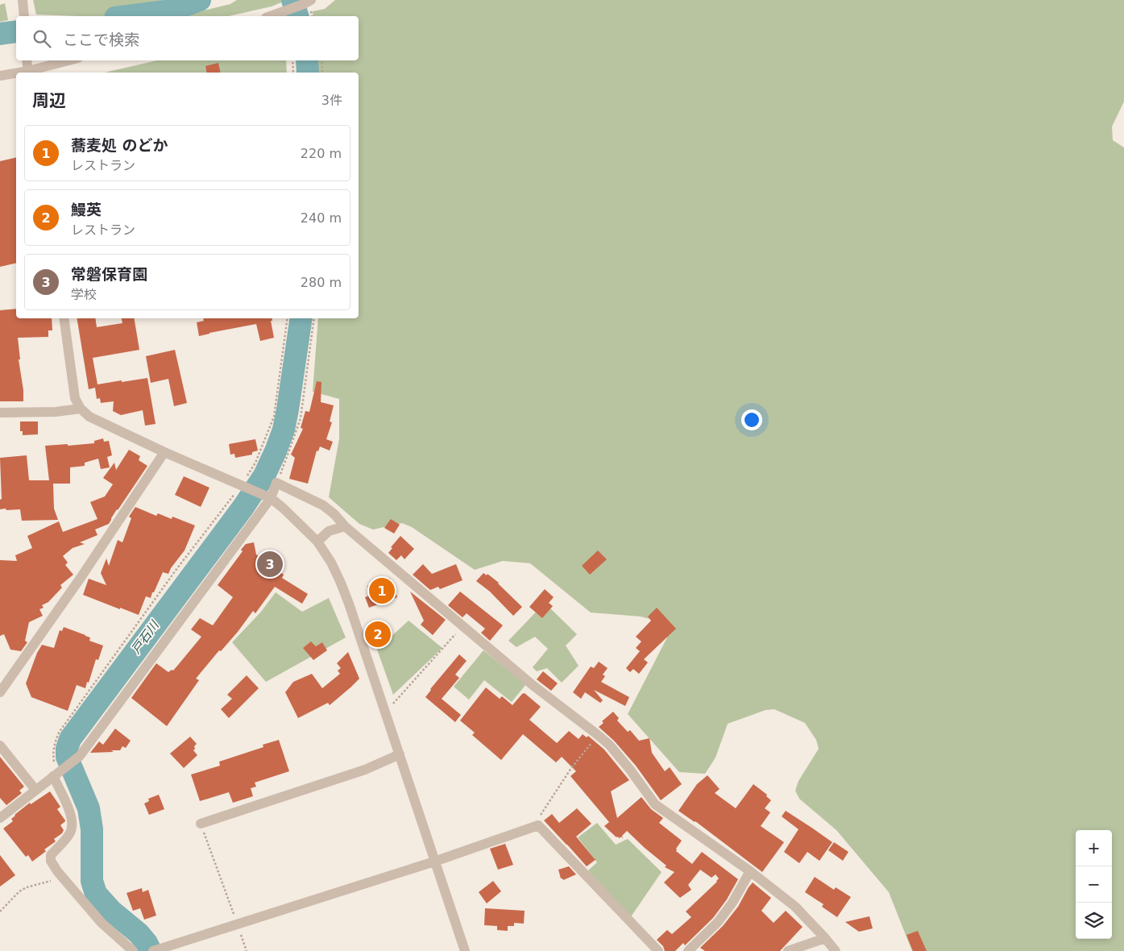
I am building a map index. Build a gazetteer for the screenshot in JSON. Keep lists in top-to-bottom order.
{
  "water": ["戸石川"],
  "page": {
    "search": "ここで検索",
    "heading": ["周辺", "3件"],
    "list": [
      {
        "mark": "1",
        "name": "蕎麦処 のどか",
        "note": "レストラン",
        "value": "220 m"
      },
      {
        "mark": "2",
        "name": "鰻英",
        "note": "レストラン",
        "value": "240 m"
      },
      {
        "mark": "3",
        "name": "常磐保育園",
        "note": "学校",
        "value": "280 m"
      }
    ],
    "pins": ["3", "1", "2"],
    "map_buttons": ["+", "−"]
  }
}
